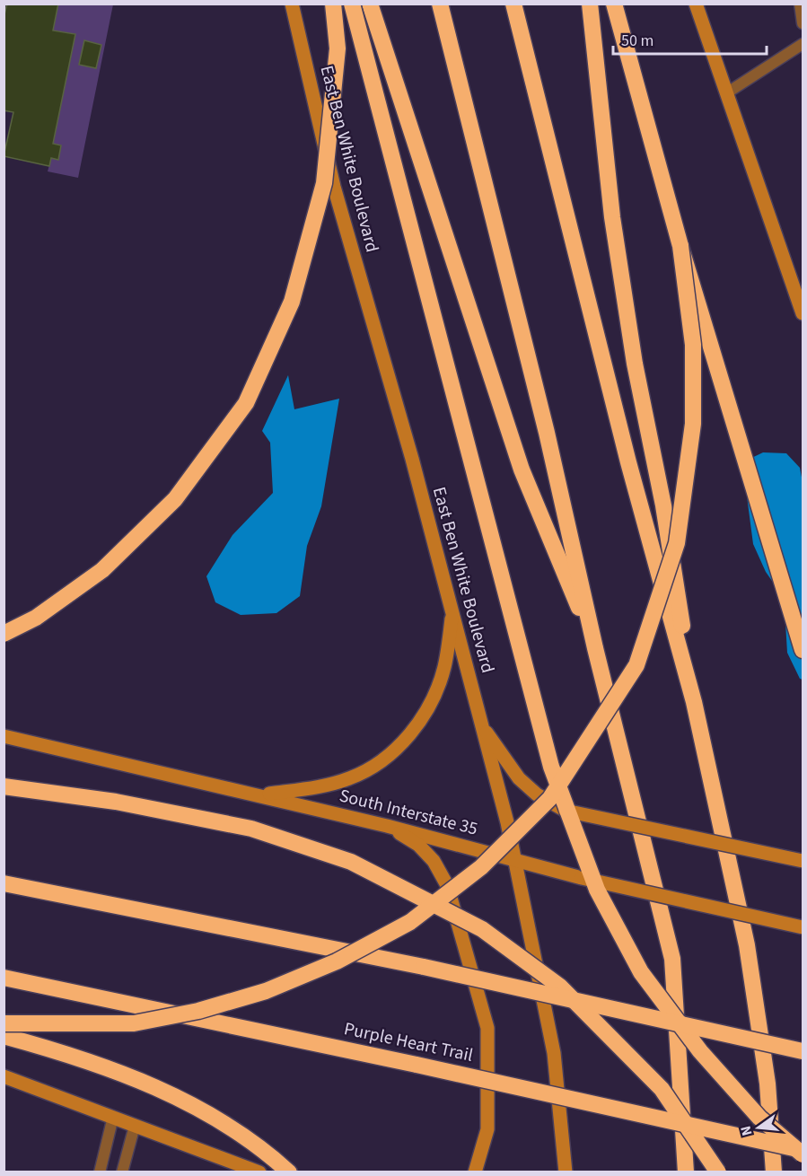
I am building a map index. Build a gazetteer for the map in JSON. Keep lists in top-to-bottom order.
{
  "streets": {
    "highway": ["Purple Heart Trail"],
    "main road": ["East Ben White Boulevard", "South Interstate 35"]
  },
  "crossings": [
    ["East Ben White Boulevard", "South Interstate 35"]
  ],
  "scale_bar": "50 m",
  "north": "left"
}
